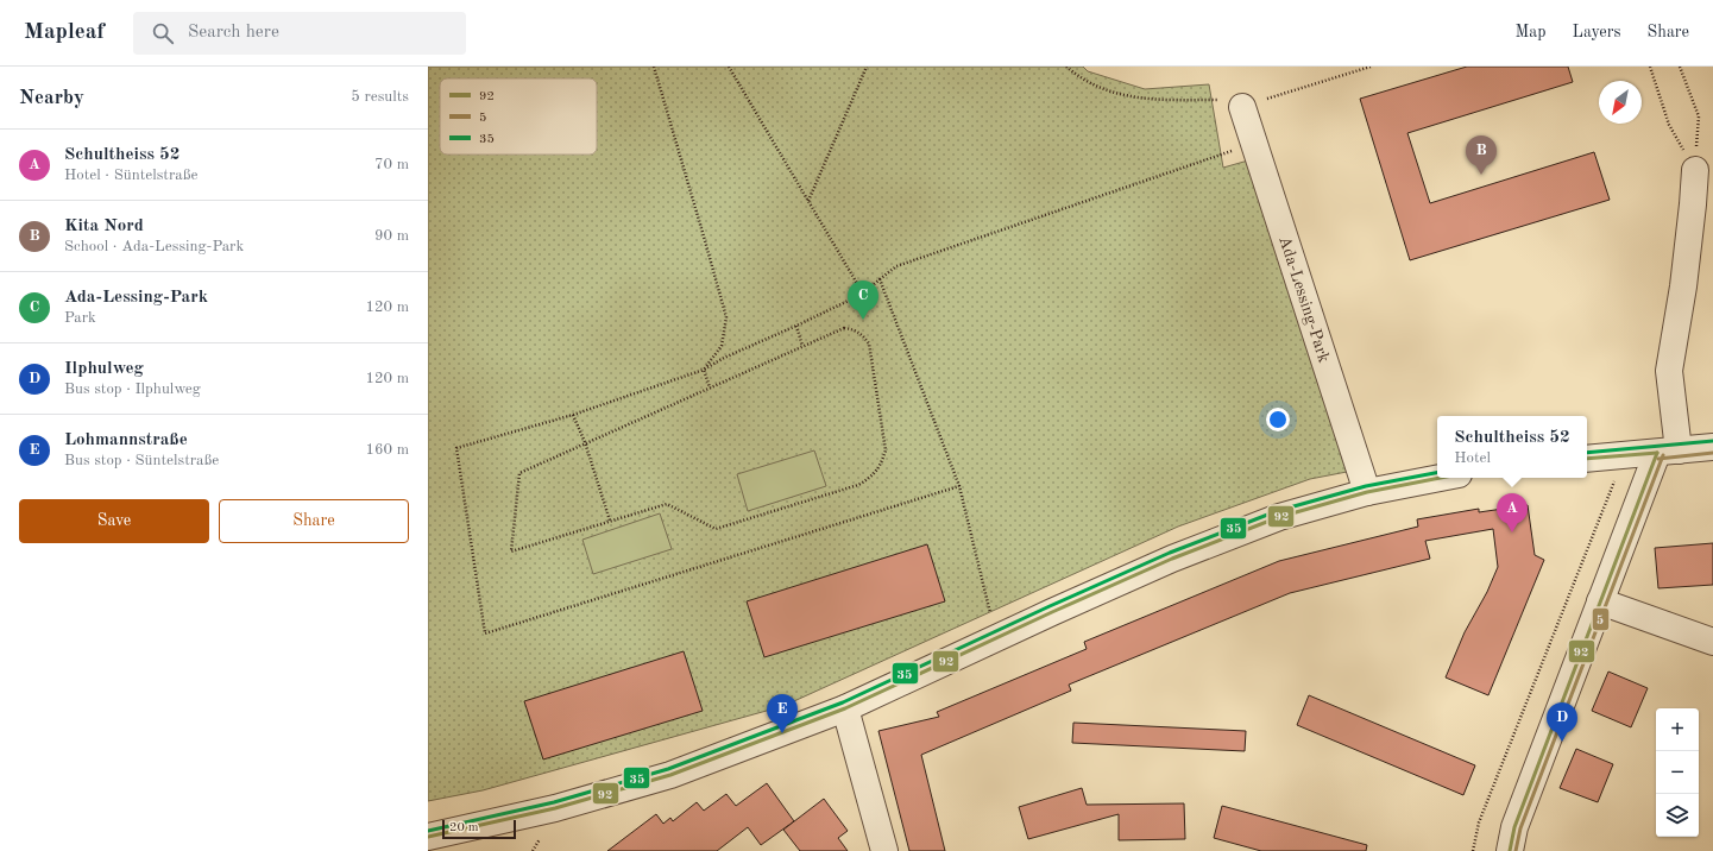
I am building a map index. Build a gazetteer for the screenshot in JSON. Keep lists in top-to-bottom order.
{
  "streets": {
    "street": ["Ada-Lessing-Park"]
  },
  "lines": ["transit line 35", "transit line 92", "transit line 5"],
  "legend": ["92", "5", "35"],
  "scale_bar": "20 m",
  "north": "bottom left",
  "page": {
    "header": "Mapleaf",
    "search": "Search here",
    "nav": ["Map", "Layers", "Share"],
    "heading": ["Nearby", "5 results"],
    "list": [
      {
        "mark": "A",
        "name": "Schultheiss 52",
        "note": "Hotel · Süntelstraße",
        "value": "70 m"
      },
      {
        "mark": "B",
        "name": "Kita Nord",
        "note": "School · Ada-Lessing-Park",
        "value": "90 m"
      },
      {
        "mark": "C",
        "name": "Ada-Lessing-Park",
        "note": "Park",
        "value": "120 m"
      },
      {
        "mark": "D",
        "name": "Ilphulweg",
        "note": "Bus stop · Ilphulweg",
        "value": "120 m"
      },
      {
        "mark": "E",
        "name": "Lohmannstraße",
        "note": "Bus stop · Süntelstraße",
        "value": "160 m"
      }
    ],
    "pins": [
      "B",
      "C",
      "A",
      "E",
      "D"
    ],
    "popup": ["Schultheiss 52", "Hotel"],
    "buttons": ["Save", "Share"],
    "map_buttons": ["+", "−"],
    "scale": "20 m"
  }
}
